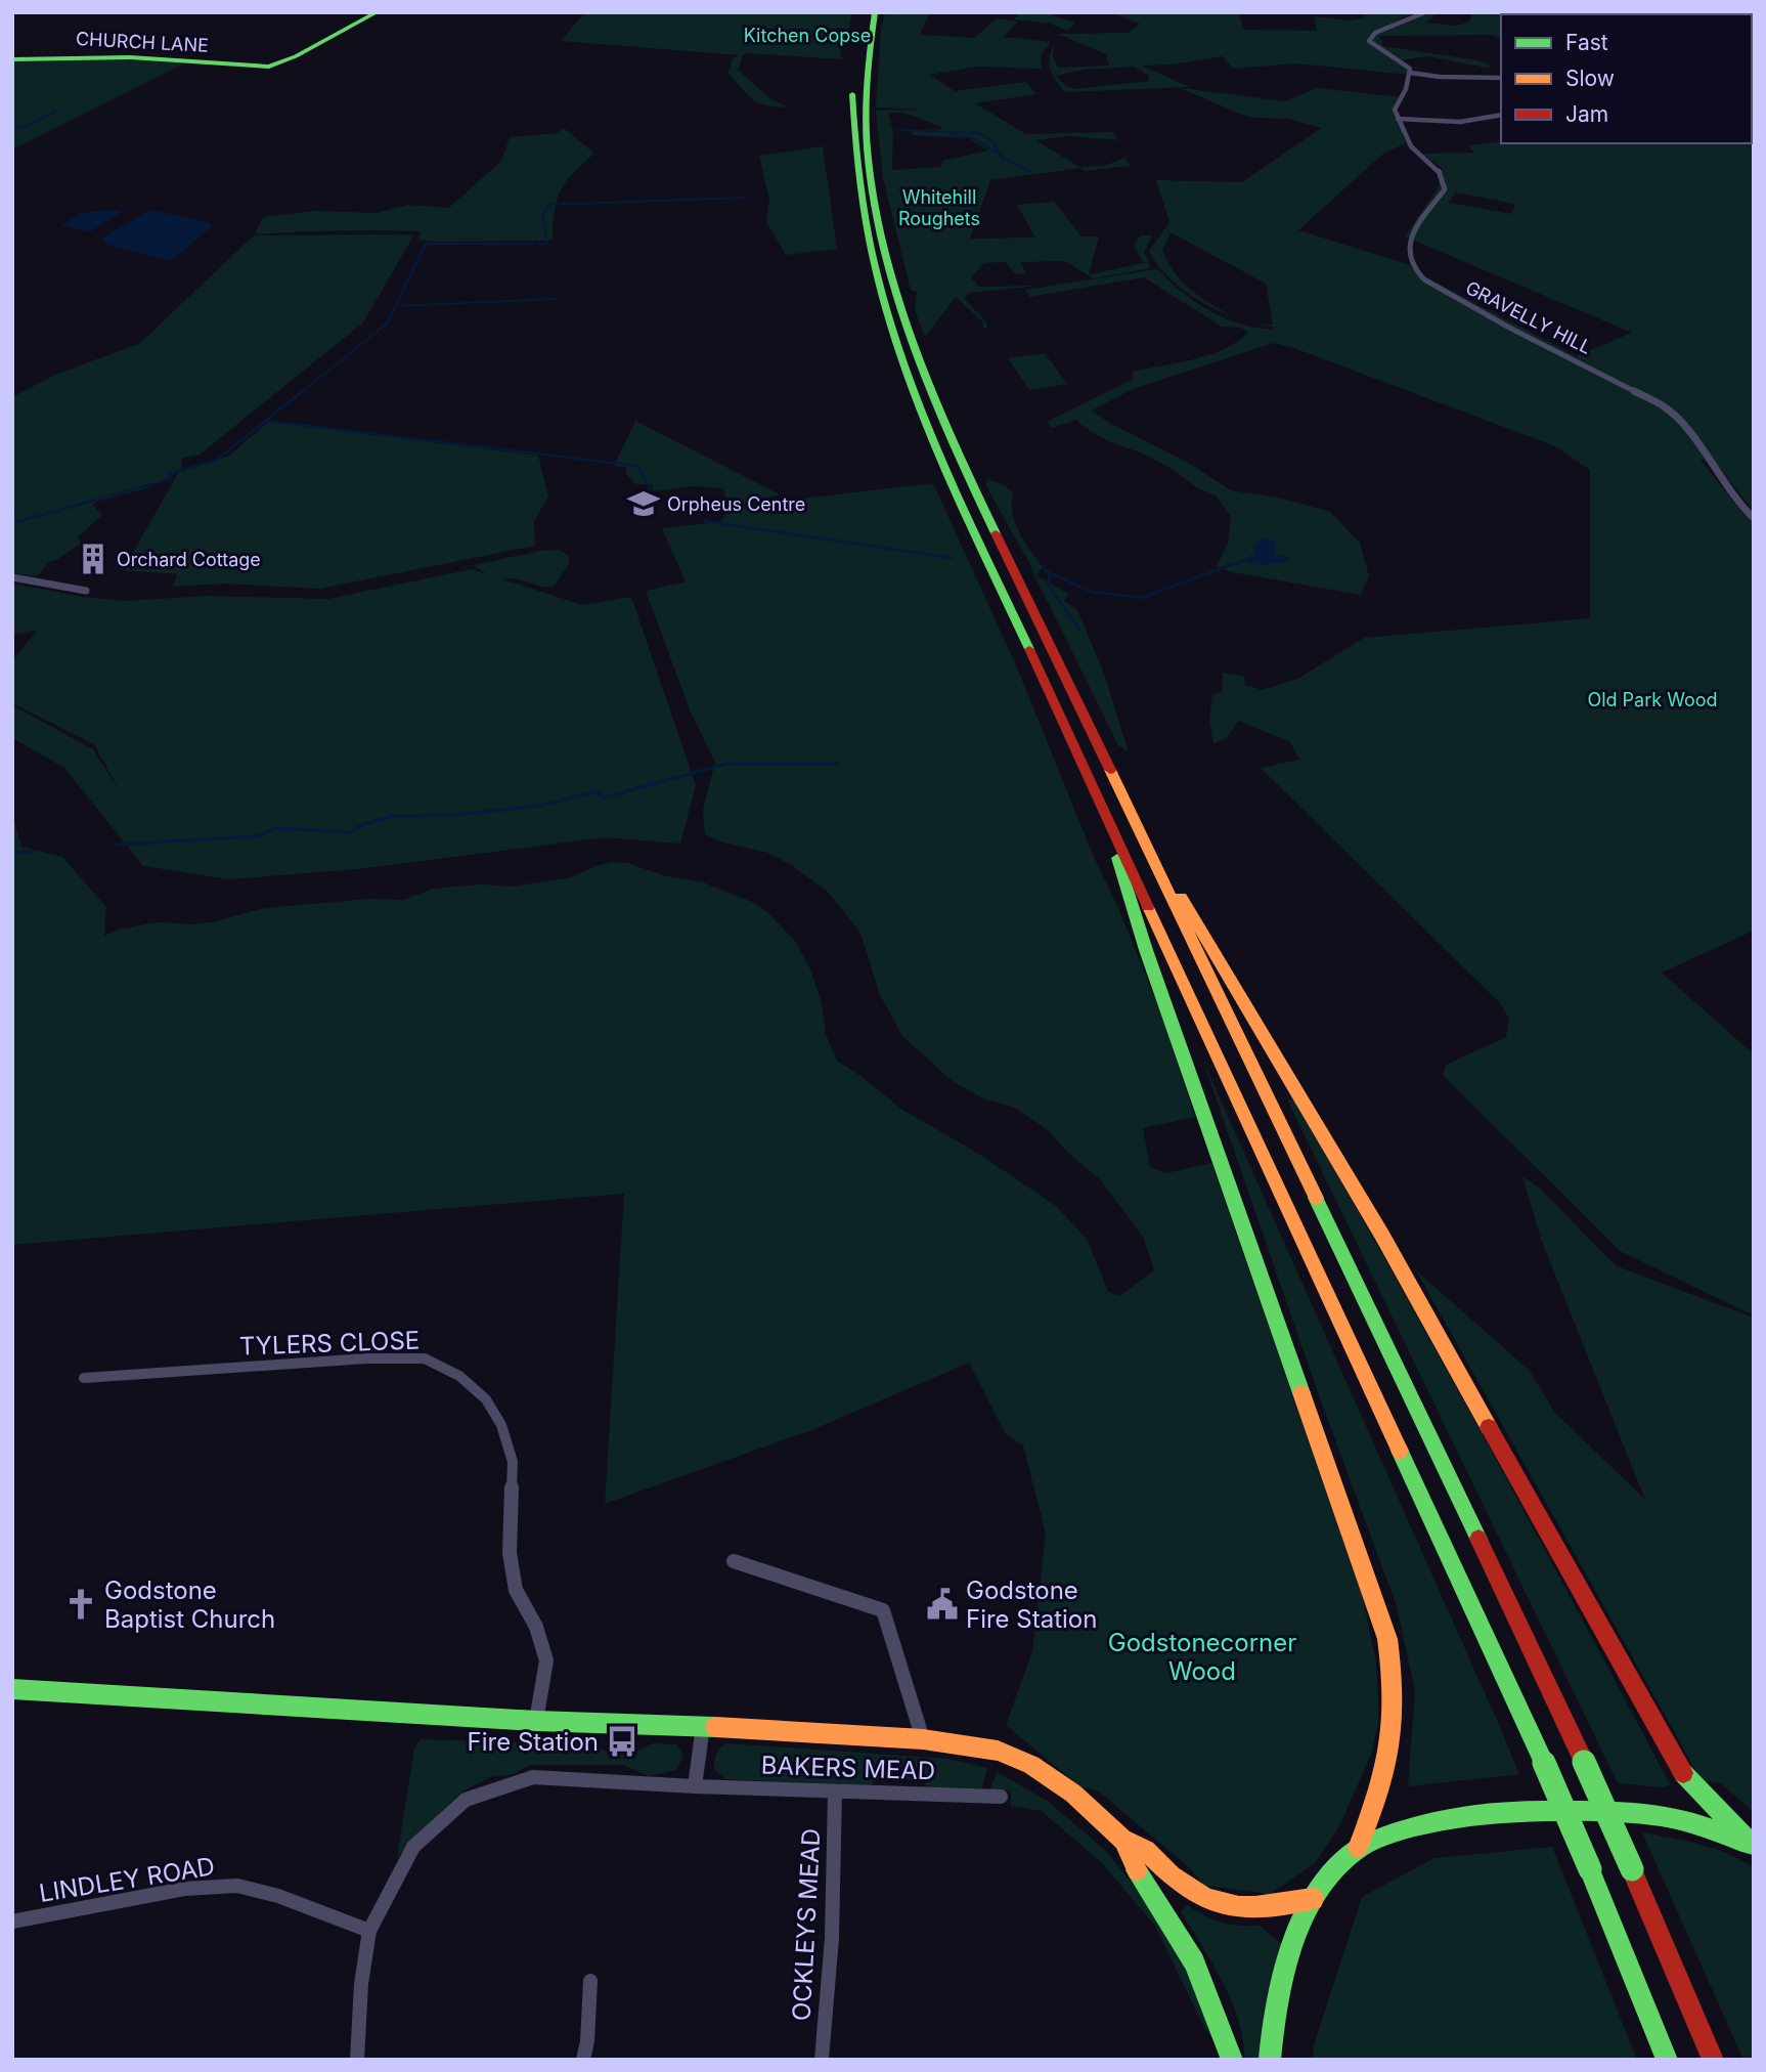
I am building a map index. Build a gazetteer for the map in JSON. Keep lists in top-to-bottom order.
{
  "streets": {
    "main road": ["CHURCH LANE"],
    "street": [
      "GRAVELLY HILL",
      "TYLERS CLOSE",
      "BAKERS MEAD",
      "LINDLEY ROAD",
      "OCKLEYS MEAD"
    ]
  },
  "crossings": [
    ["BAKERS MEAD", "LINDLEY ROAD"],
    ["BAKERS MEAD", "OCKLEYS MEAD"]
  ],
  "parks": [
    "Kitchen Copse",
    "Whitehill Roughets",
    "Old Park Wood",
    "Godstonecorner Wood"
  ],
  "places": {
    "school or university": ["Orpheus Centre"],
    "building": ["Orchard Cottage"],
    "church": ["Godstone Baptist Church"],
    "public building": ["Godstone Fire Station"],
    "bus stop": ["Fire Station"]
  },
  "legend": ["Fast", "Slow", "Jam"]
}
